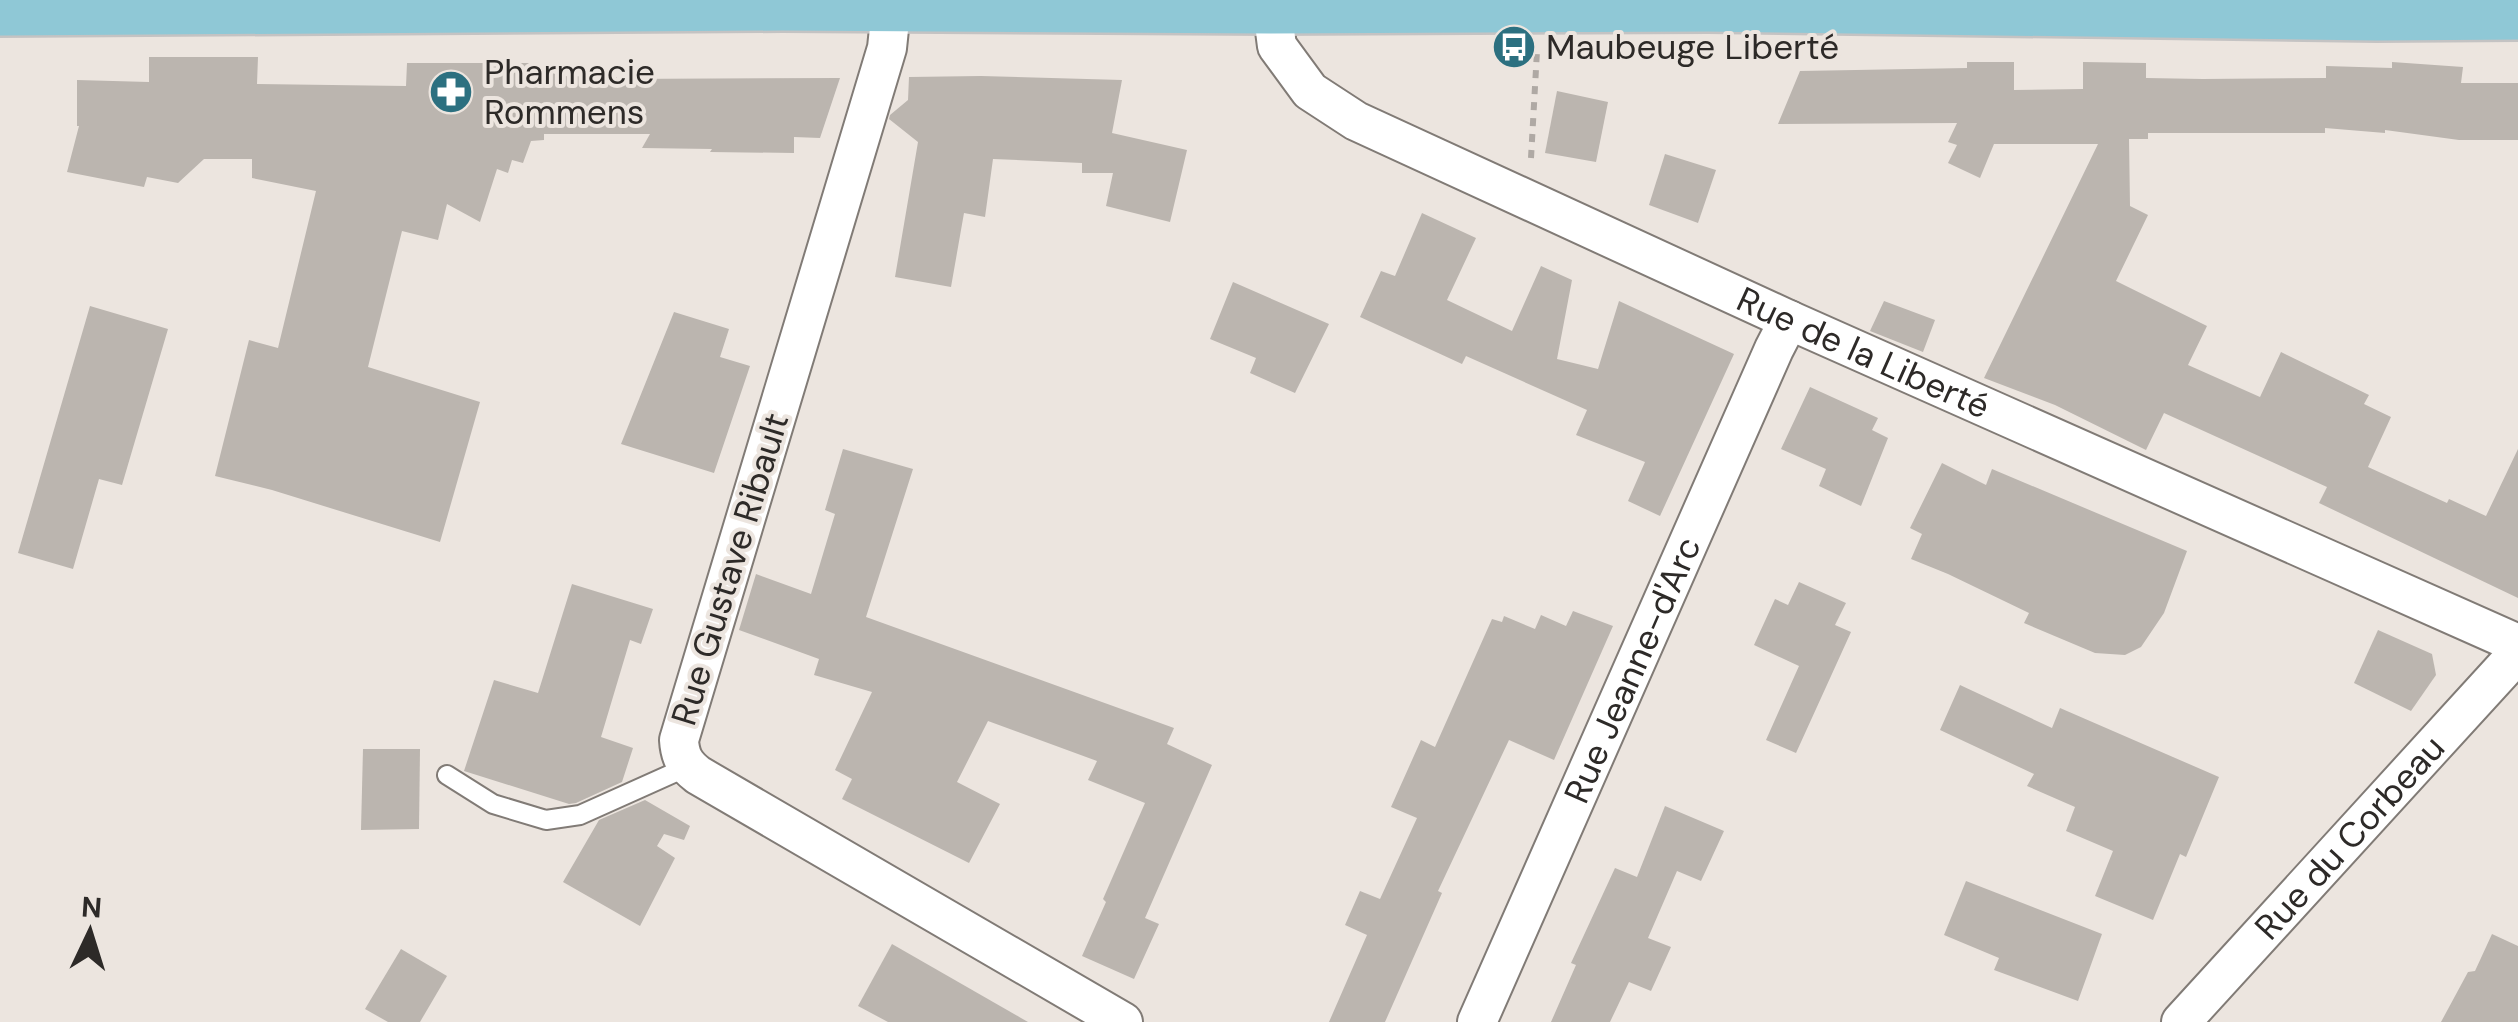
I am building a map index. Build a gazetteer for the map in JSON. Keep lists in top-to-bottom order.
{
  "streets": {
    "street": [
      "Rue de la Liberté",
      "Rue Gustave Ribault",
      "Rue Jeanne-d'Arc",
      "Rue du Corbeau"
    ]
  },
  "crossings": [
    ["Rue de la Liberté", "Rue Jeanne-d'Arc"]
  ],
  "places": {
    "bus stop": ["Maubeuge Liberté"],
    "pharmacy": ["Pharmacie Rommens"]
  },
  "north": "top"
}
